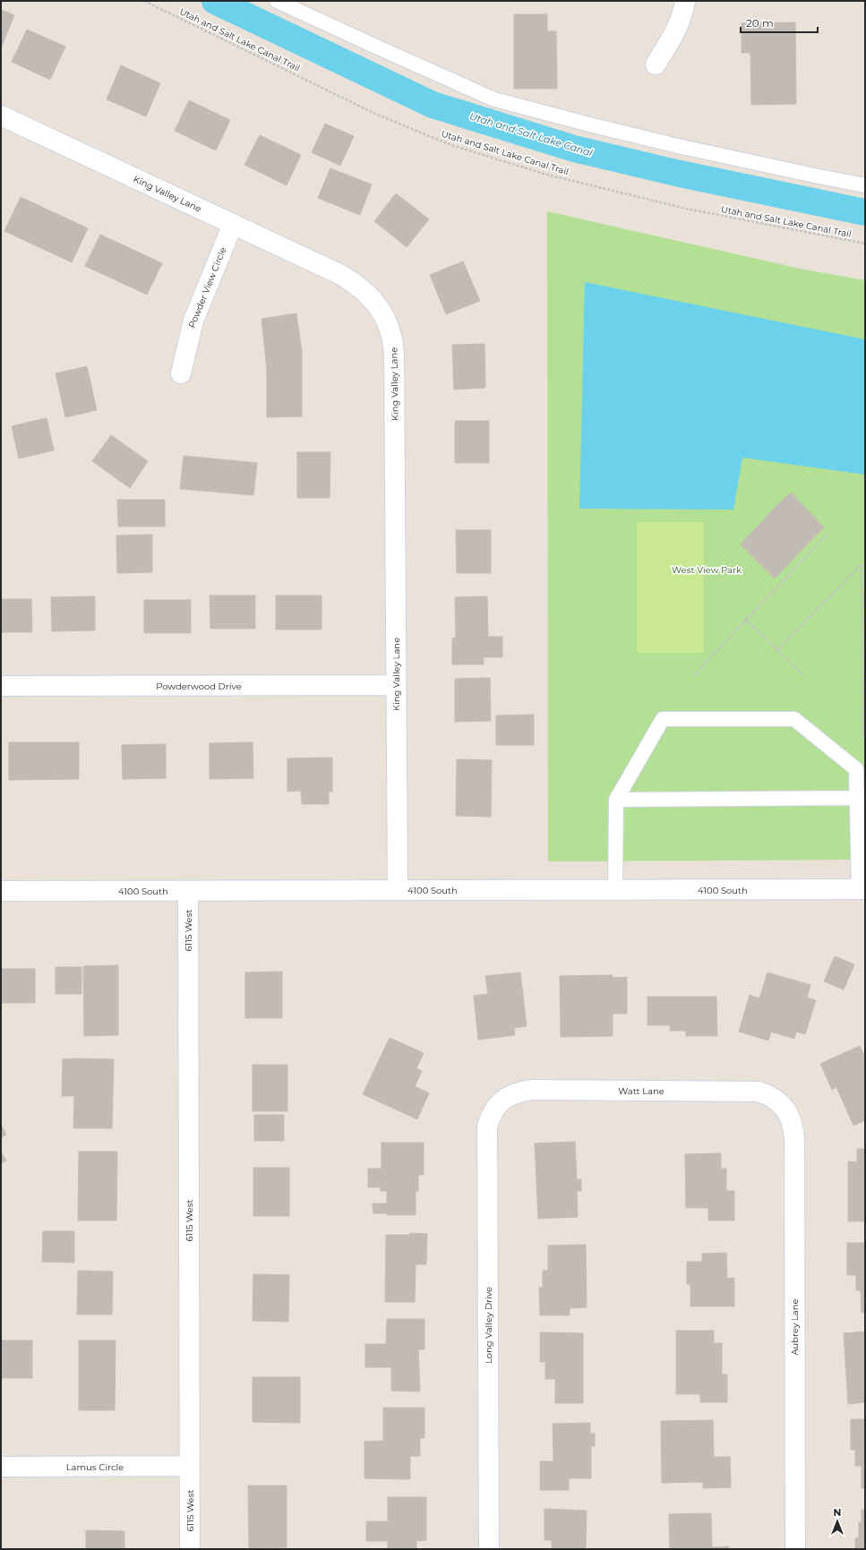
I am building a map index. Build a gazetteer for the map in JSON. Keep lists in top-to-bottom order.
{
  "streets": {
    "street": [
      "King Valley Lane",
      "Powder View Circle",
      "Powderwood Drive",
      "4100 South",
      "6115 West",
      "Watt Lane",
      "Long Valley Drive",
      "Aubrey Lane",
      "Lamus Circle"
    ],
    "path": ["Utah and Salt Lake Canal Trail"]
  },
  "crossings": [
    ["King Valley Lane", "Powder View Circle"],
    ["King Valley Lane", "Powderwood Drive"],
    ["King Valley Lane", "4100 South"],
    ["4100 South", "6115 West"],
    ["6115 West", "Lamus Circle"],
    ["Watt Lane", "Long Valley Drive"],
    ["Watt Lane", "Aubrey Lane"]
  ],
  "water": ["Utah and Salt Lake Canal"],
  "parks": ["West View Park"],
  "scale_bar": "20 m",
  "north": "top"
}
